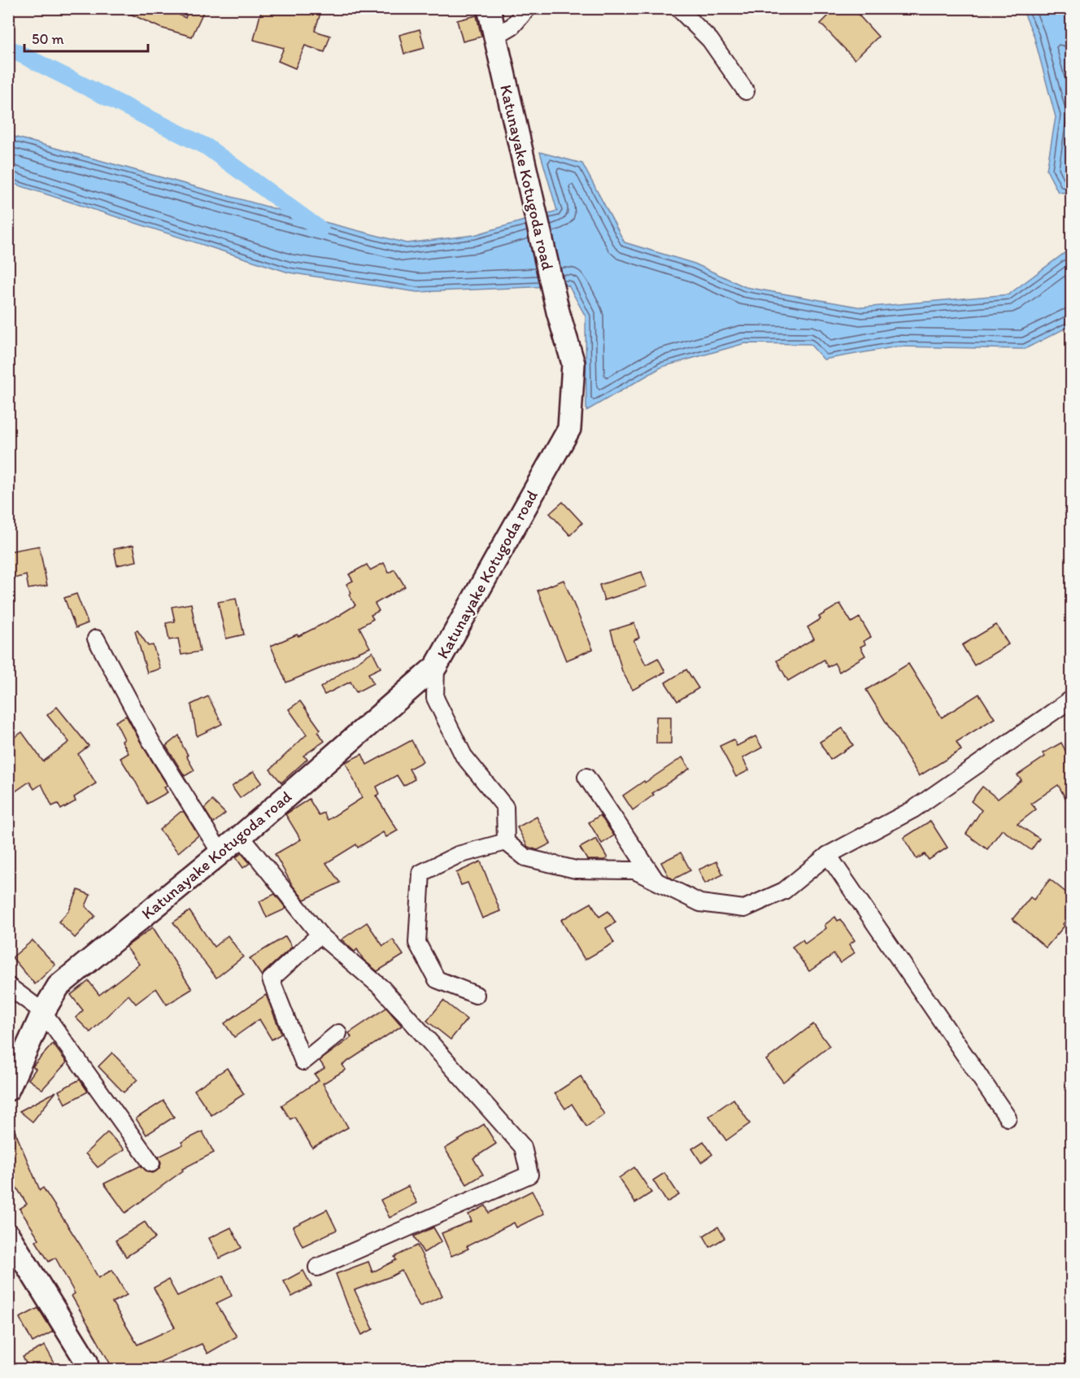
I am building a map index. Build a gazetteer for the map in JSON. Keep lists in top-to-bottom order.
{
  "streets": {
    "main road": ["Katunayake Kotugoda road"]
  },
  "scale_bar": "50 m"
}
